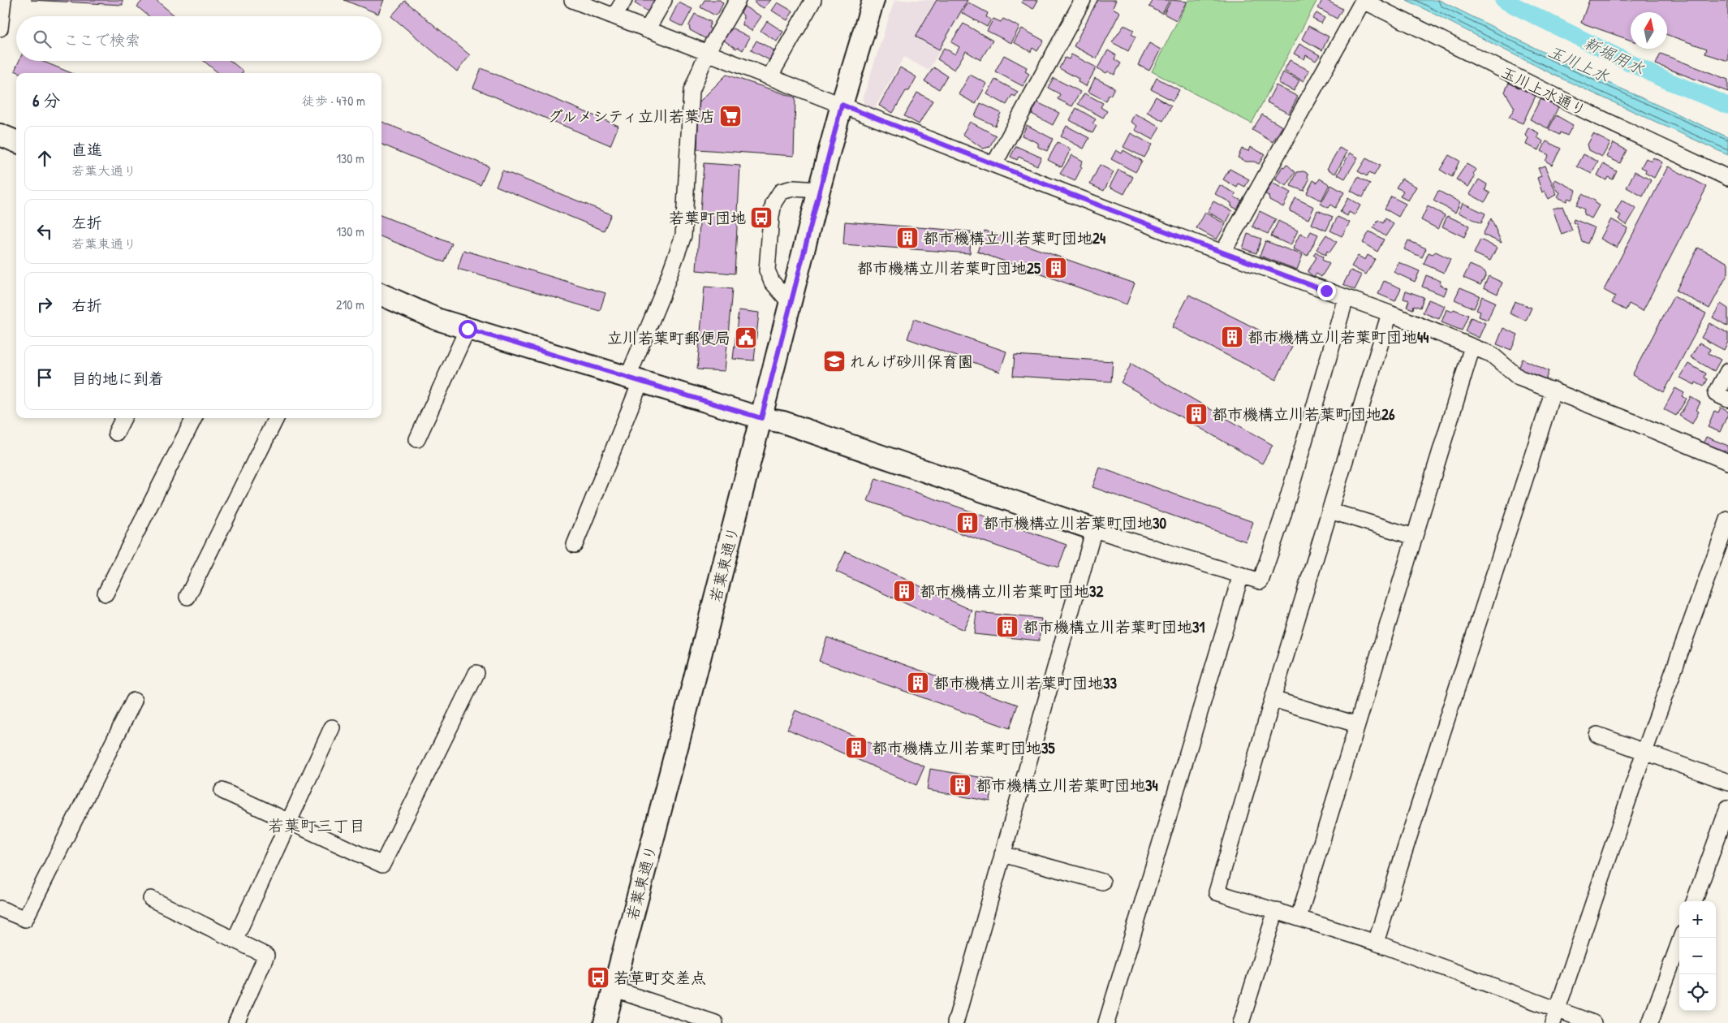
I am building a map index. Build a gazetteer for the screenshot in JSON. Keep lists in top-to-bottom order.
{
  "streets": {
    "street": ["玉川上水通り", "若葉東通り"]
  },
  "districts": ["若葉町三丁目"],
  "water": ["新堀用水", "玉川上水"],
  "places": {
    "supermarket": ["グルメシティ立川若葉店"],
    "bus stop": ["若葉町団地", "若草町交差点"],
    "building": [
      "都市機構立川若葉町団地24",
      "都市機構立川若葉町団地25",
      "都市機構立川若葉町団地44",
      "都市機構立川若葉町団地26",
      "都市機構立川若葉町団地30",
      "都市機構立川若葉町団地32",
      "都市機構立川若葉町団地31",
      "都市機構立川若葉町団地33",
      "都市機構立川若葉町団地35",
      "都市機構立川若葉町団地34"
    ],
    "public building": ["立川若葉町郵便局"],
    "school or university": ["れんげ砂川保育園"]
  },
  "north": "top",
  "page": {
    "search": "ここで検索",
    "heading": ["6 分", "徒歩 · 470 m"],
    "list": [
      ["直進", "若葉大通り", "130 m"],
      ["左折", "若葉東通り", "130 m"],
      ["右折", "210 m"],
      "目的地に到着"
    ],
    "map_buttons": ["+", "−"]
  }
}
